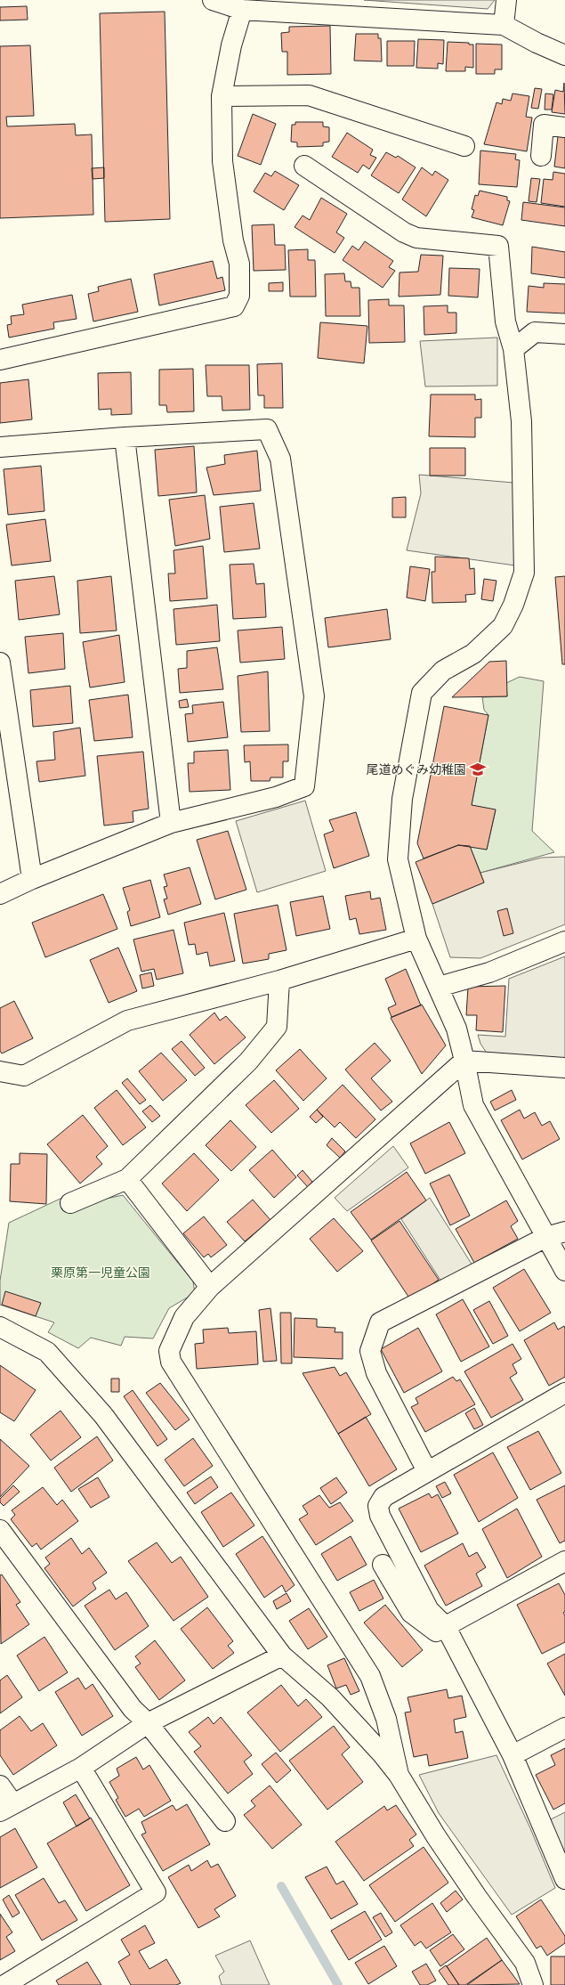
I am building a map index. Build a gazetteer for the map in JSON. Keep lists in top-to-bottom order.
{
  "parks": ["栗原第一児童公園"],
  "places": {
    "school or university": ["尾道めぐみ幼稚園"]
  }
}
